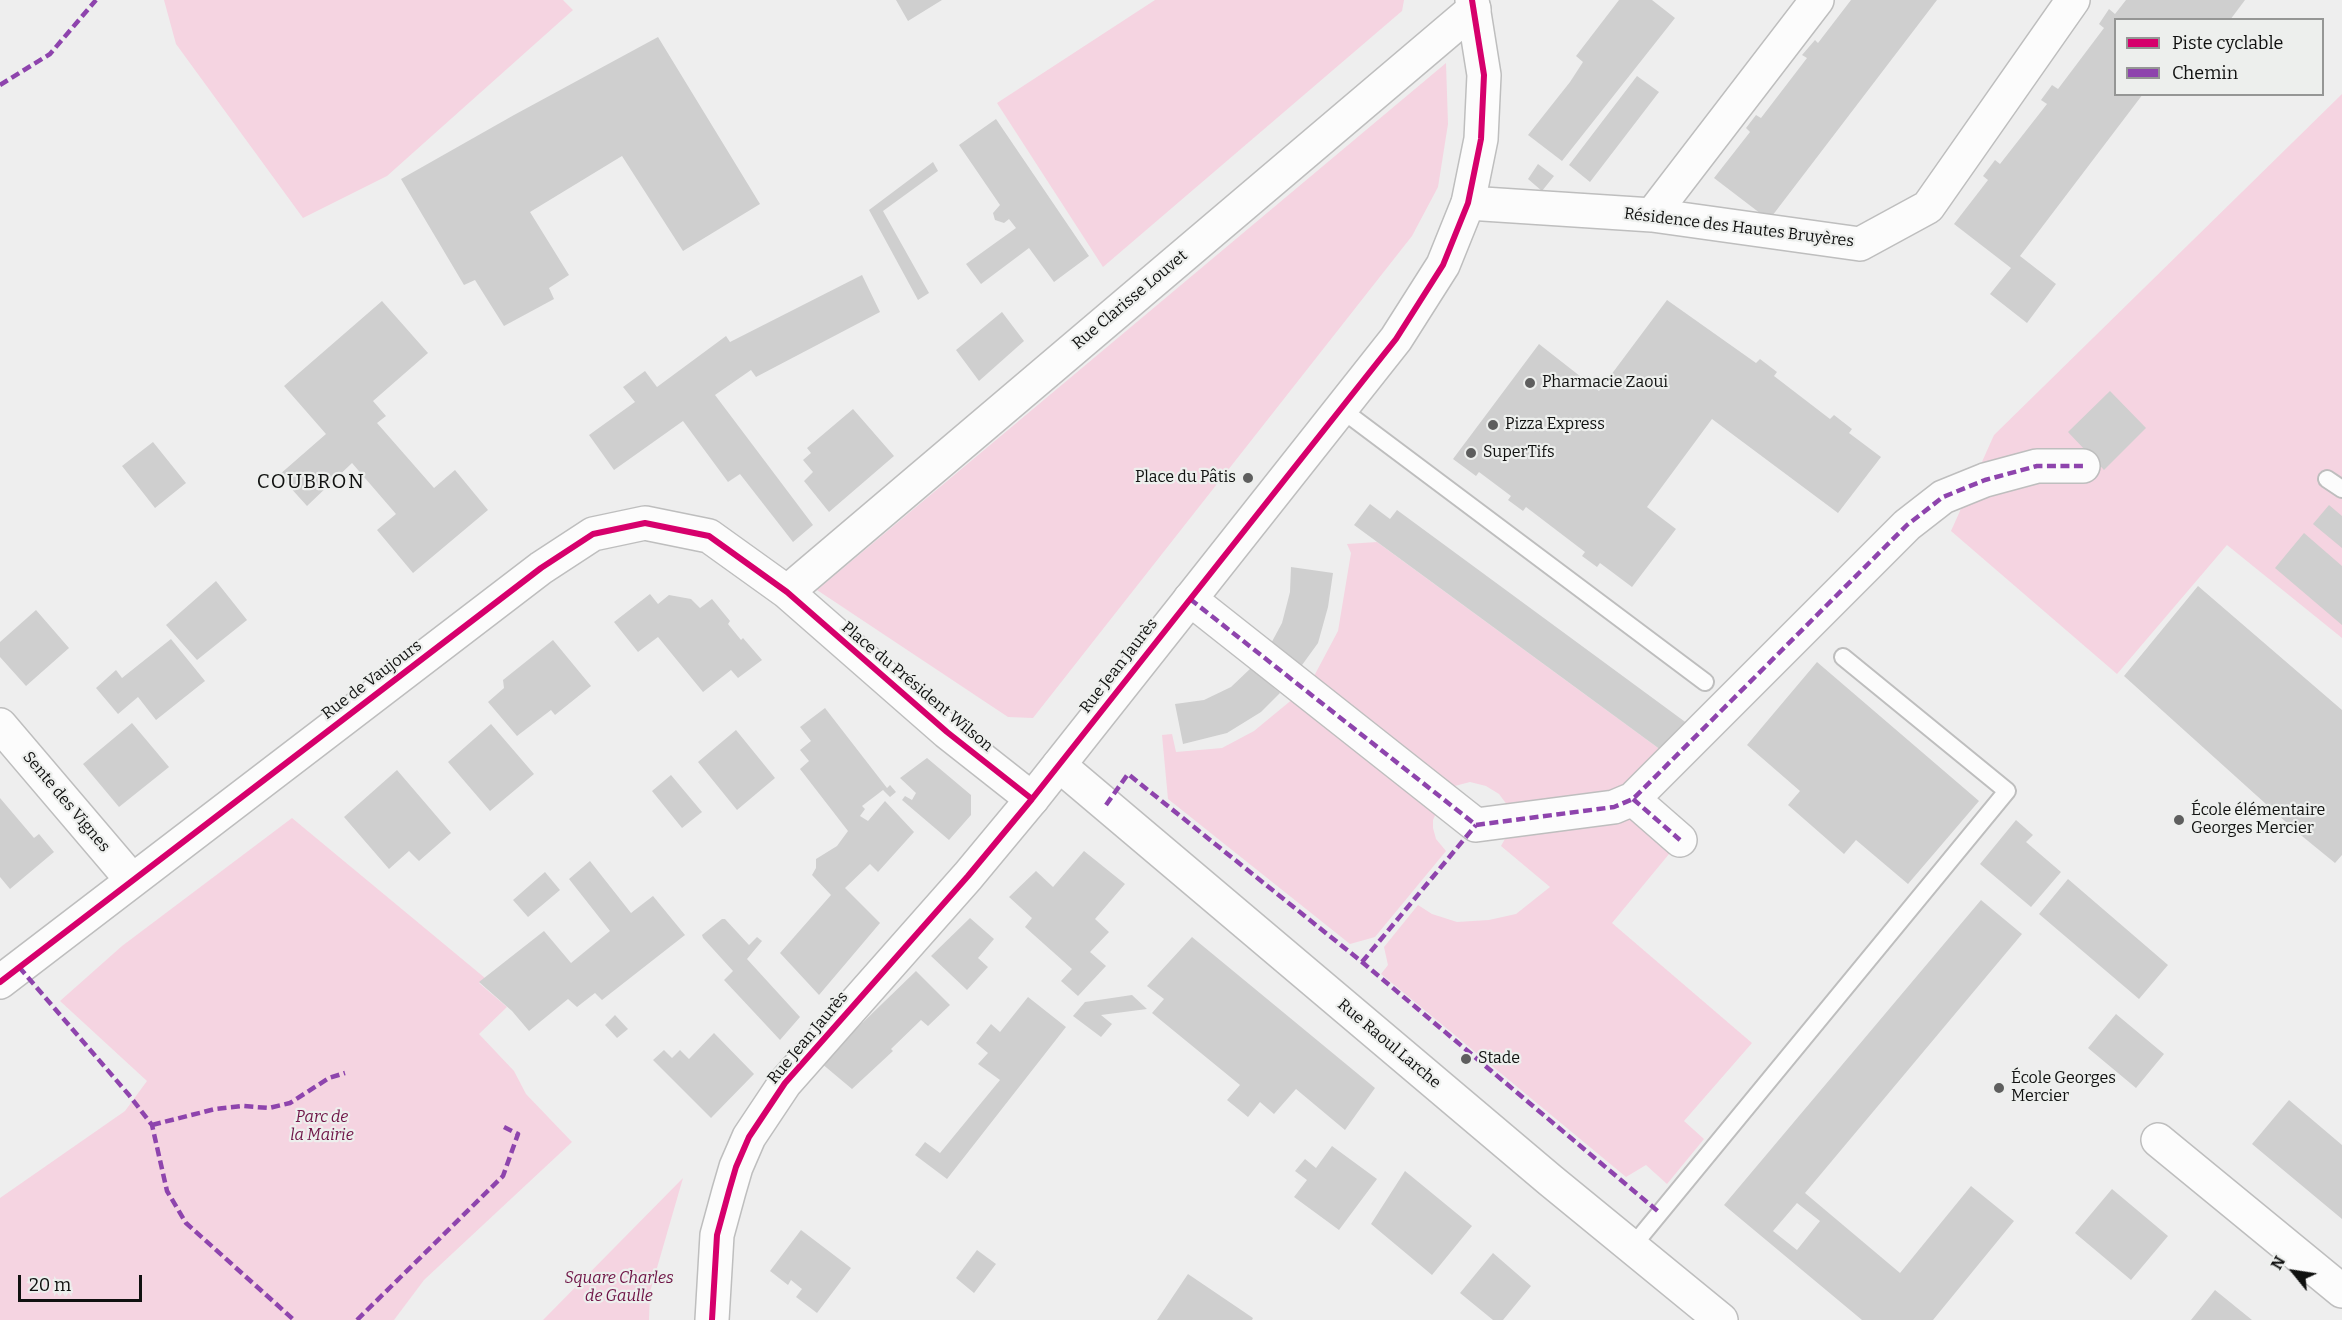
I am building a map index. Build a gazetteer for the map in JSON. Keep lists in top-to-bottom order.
{
  "streets": {
    "street": [
      "Résidence des Hautes Bruyères",
      "Rue Clarisse Louvet",
      "Rue Jean Jaurès",
      "Rue de Vaujours",
      "Place du Président Wilson",
      "Sente des Vignes",
      "Rue Raoul Larche"
    ]
  },
  "crossings": [
    ["Résidence des Hautes Bruyères", "Rue Jean Jaurès"],
    ["Rue Clarisse Louvet", "Rue Jean Jaurès"],
    ["Rue Clarisse Louvet", "Rue de Vaujours"],
    ["Rue Clarisse Louvet", "Place du Président Wilson"],
    ["Rue Jean Jaurès", "Place du Président Wilson"],
    ["Rue Jean Jaurès", "Rue Raoul Larche"],
    ["Rue de Vaujours", "Place du Président Wilson"],
    ["Rue de Vaujours", "Sente des Vignes"]
  ],
  "districts": ["COUBRON"],
  "parks": ["Parc de la Mairie", "Square Charles de Gaulle"],
  "places": [
    "Pharmacie Zaoui",
    "Pizza Express",
    "SuperTifs",
    "Place du Pâtis",
    "École élémentaire Georges Mercier",
    "Stade",
    "École Georges Mercier"
  ],
  "legend": ["Piste cyclable", "Chemin"],
  "scale_bar": "20 m",
  "north": "top left"
}
